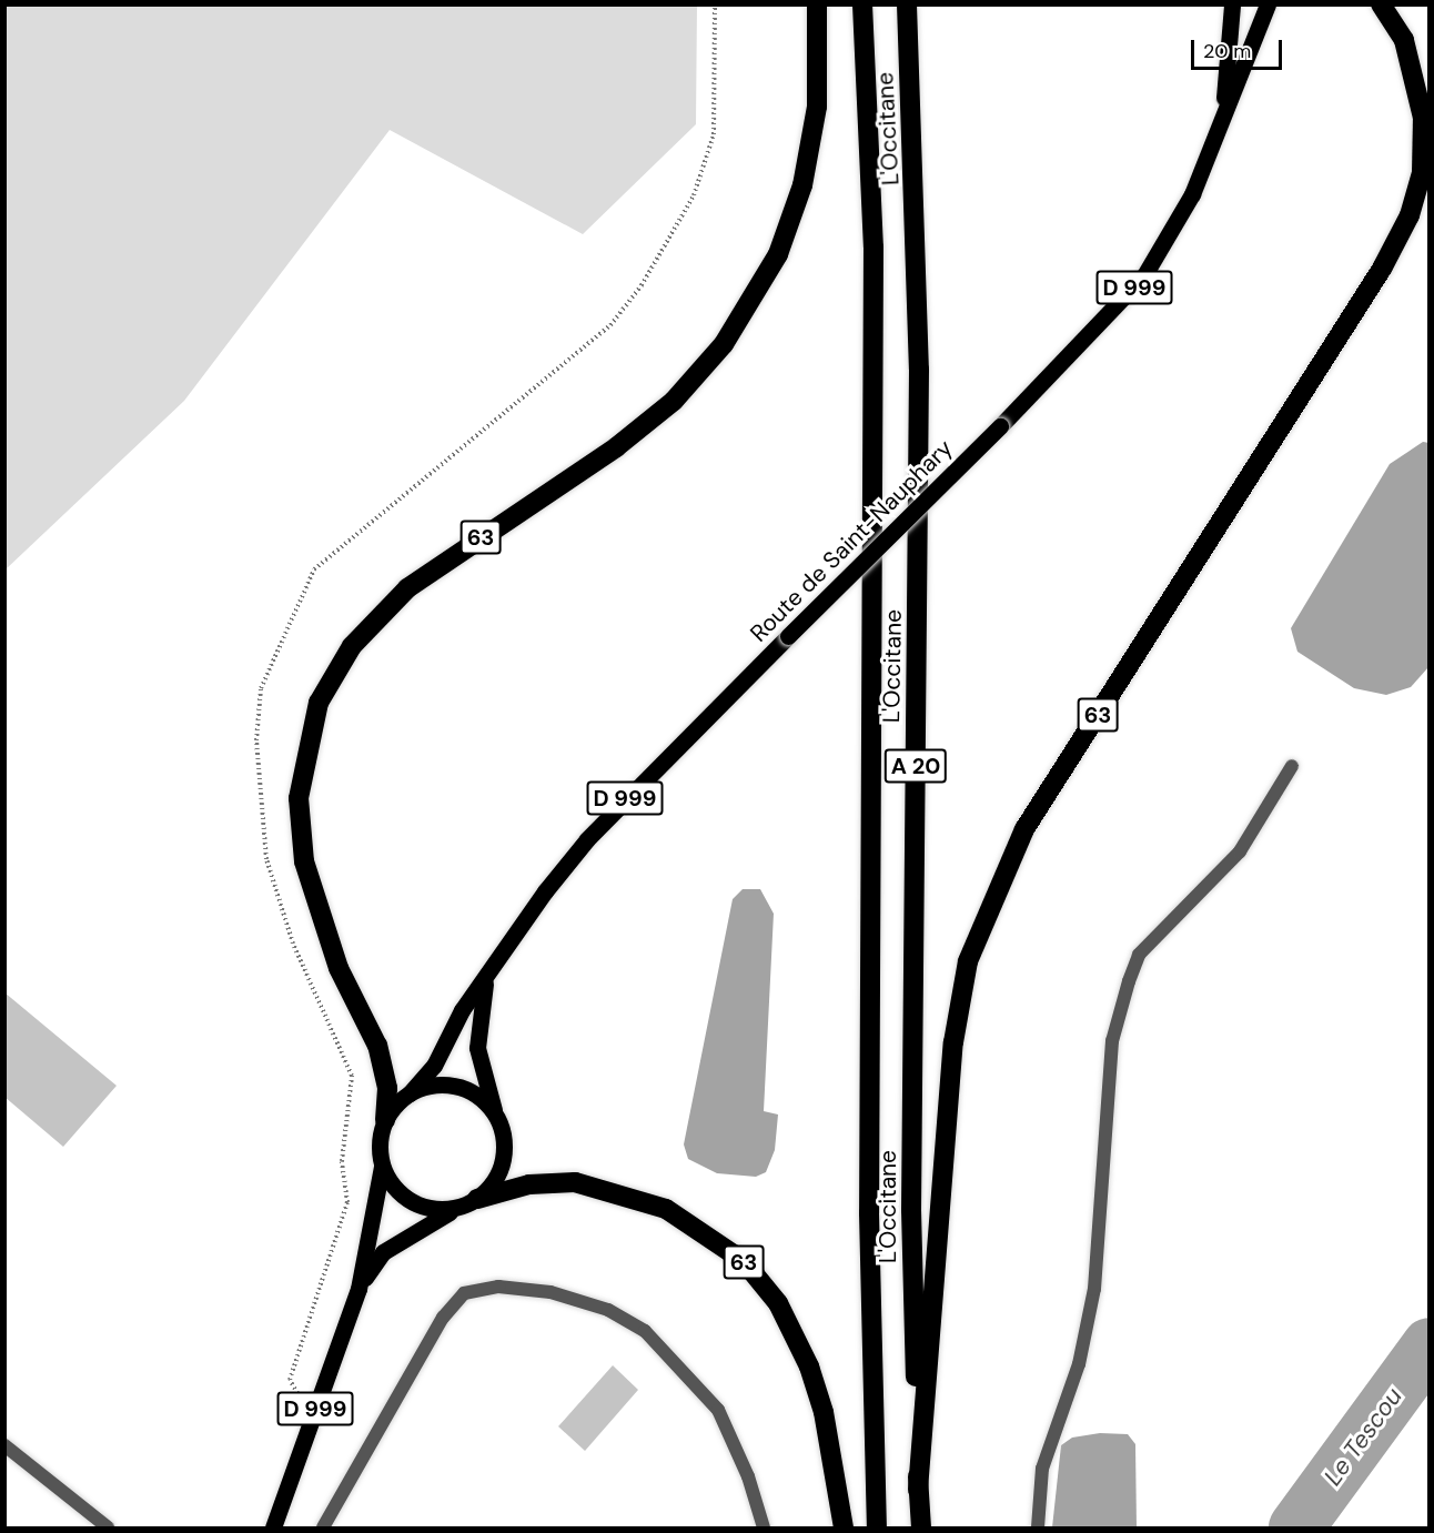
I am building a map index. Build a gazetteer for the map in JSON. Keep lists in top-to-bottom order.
{
  "streets": {
    "highway": ["L'Occitane", "63", "A 20"],
    "main road": ["D 999", "Route de Saint-Nauphary"]
  },
  "crossings": [
    ["L'Occitane", "63"],
    ["D 999", "63"],
    ["D 999", "Route de Saint-Nauphary"],
    ["63", "Route de Saint-Nauphary"]
  ],
  "water": ["Le Tescou"],
  "scale_bar": "20 m"
}
